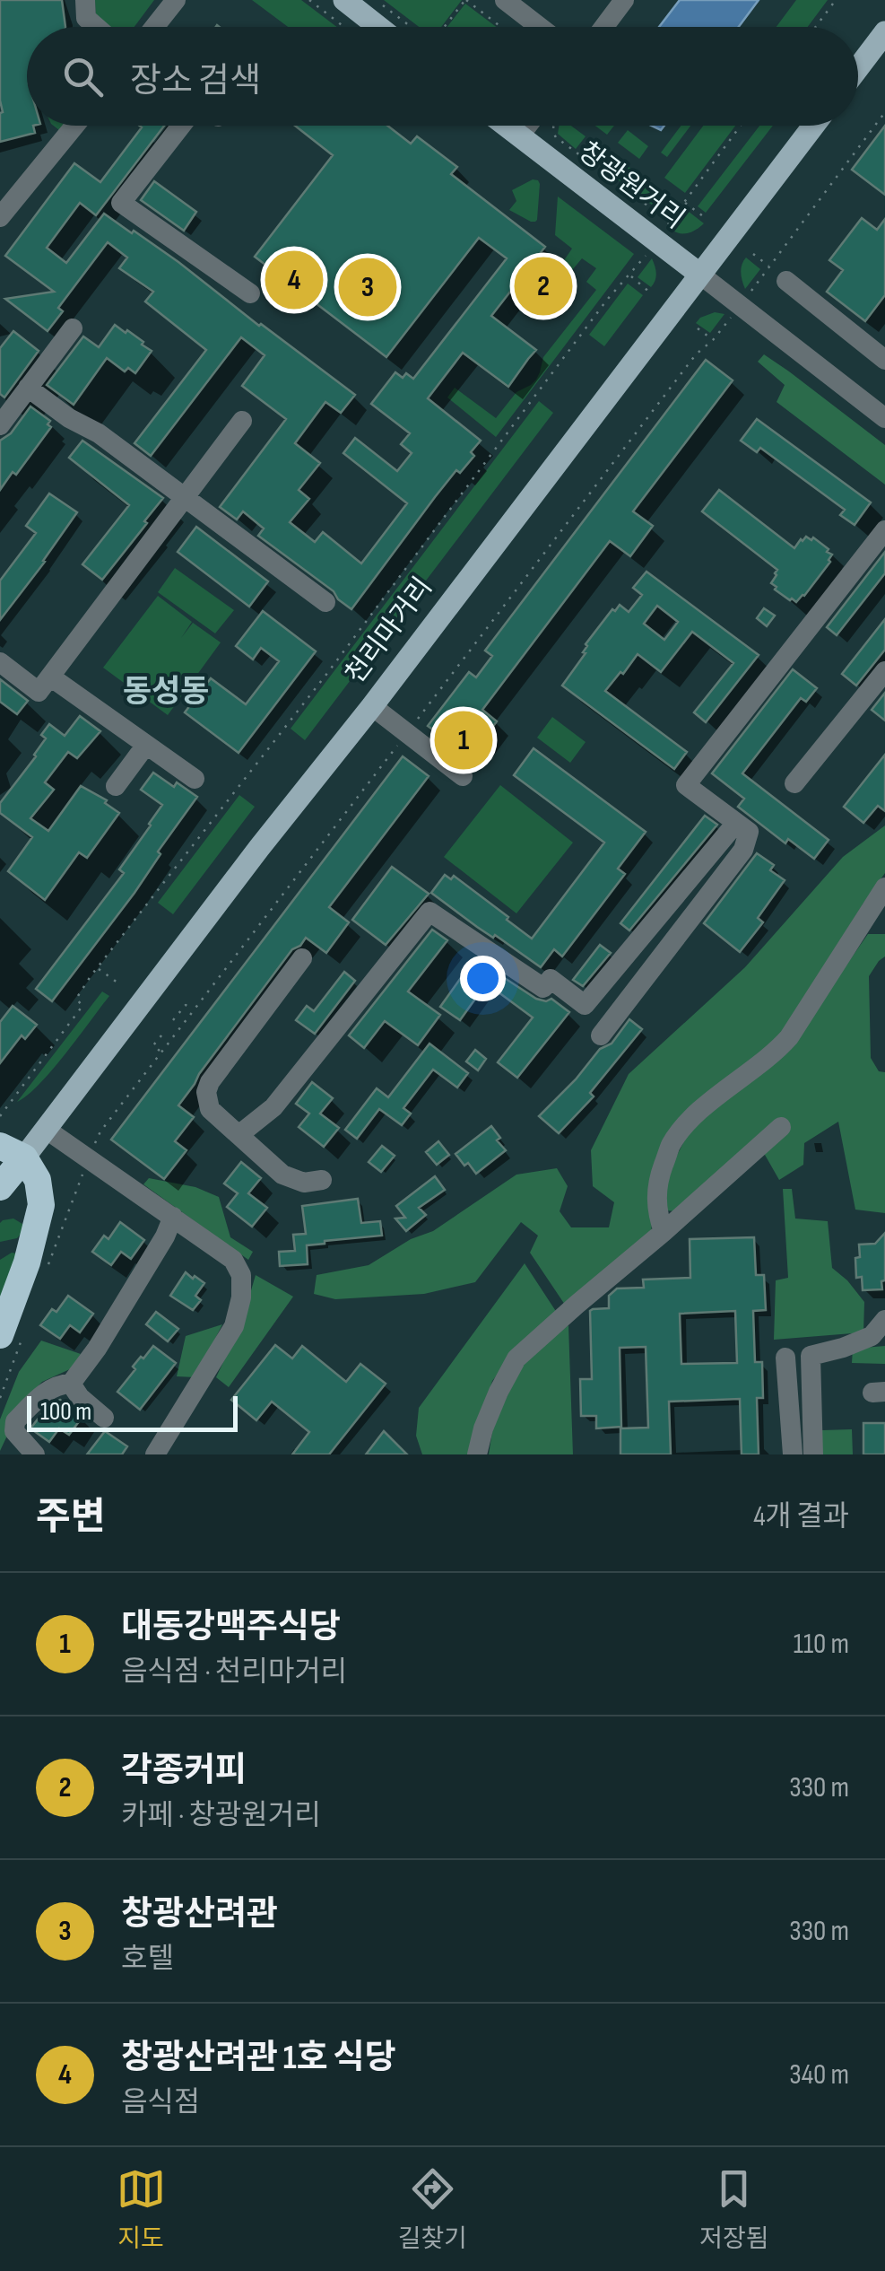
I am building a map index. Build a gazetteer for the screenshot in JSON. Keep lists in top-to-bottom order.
{
  "streets": {
    "highway": ["천리마거리"],
    "main road": ["창광원거리"]
  },
  "crossings": [
    ["창광원거리", "천리마거리"]
  ],
  "districts": ["동성동"],
  "scale_bar": "100 m",
  "page": {
    "search": "장소 검색",
    "pins": [
      "4",
      "2",
      "3",
      "1"
    ],
    "scale": "100 m",
    "heading": ["주변", "4개 결과"],
    "list": [
      {
        "mark": "1",
        "name": "대동강맥주식당",
        "note": "음식점 · 천리마거리",
        "value": "110 m"
      },
      {
        "mark": "2",
        "name": "각종커피",
        "note": "카페 · 창광원거리",
        "value": "330 m"
      },
      {
        "mark": "3",
        "name": "창광산려관",
        "note": "호텔",
        "value": "330 m"
      },
      {
        "mark": "4",
        "name": "창광산려관 1호 식당",
        "note": "음식점",
        "value": "340 m"
      }
    ],
    "nav": ["지도", "길찾기", "저장됨"]
  }
}
